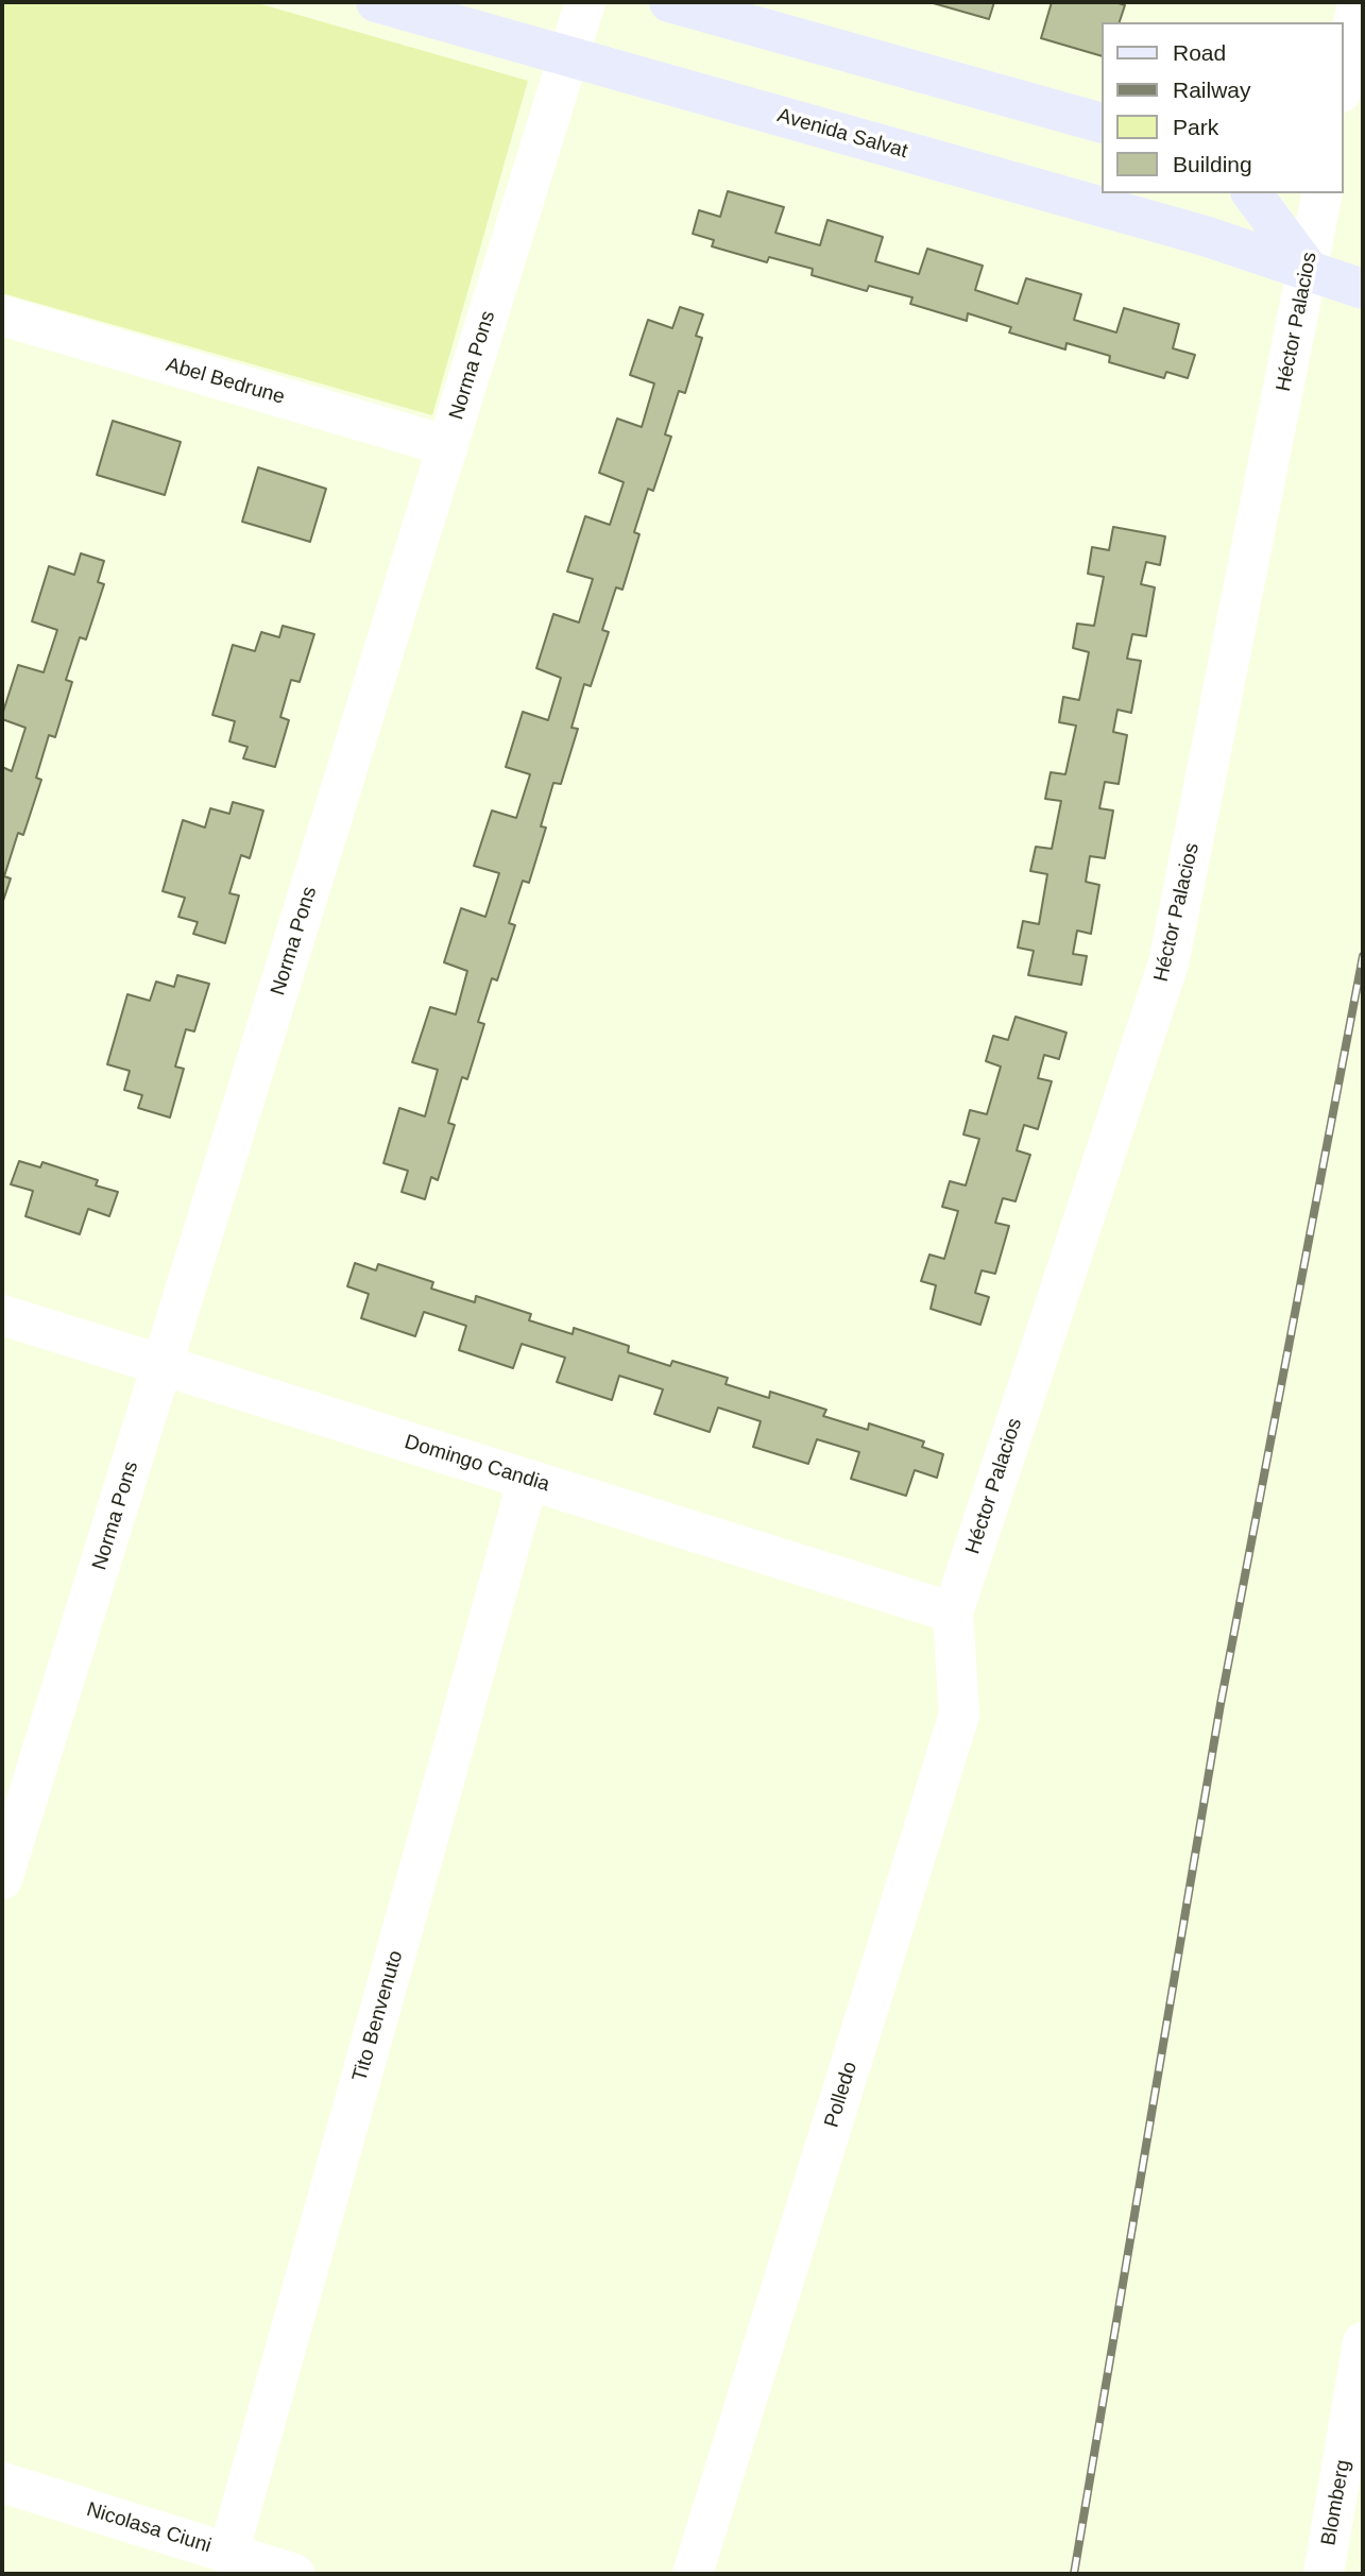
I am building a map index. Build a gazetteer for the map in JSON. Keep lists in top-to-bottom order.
{
  "streets": {
    "street": [
      "Avenida Salvat",
      "Héctor Palacios",
      "Norma Pons",
      "Abel Bedrune",
      "Domingo Candia",
      "Tito Benvenuto",
      "Polledo",
      "Blomberg",
      "Nicolasa Ciuni"
    ]
  },
  "crossings": [
    ["Avenida Salvat", "Héctor Palacios"],
    ["Avenida Salvat", "Norma Pons"],
    ["Héctor Palacios", "Domingo Candia"],
    ["Héctor Palacios", "Polledo"],
    ["Norma Pons", "Abel Bedrune"],
    ["Norma Pons", "Domingo Candia"],
    ["Domingo Candia", "Tito Benvenuto"],
    ["Domingo Candia", "Polledo"],
    ["Tito Benvenuto", "Nicolasa Ciuni"]
  ],
  "legend": [
    "Road",
    "Railway",
    "Park",
    "Building"
  ]
}
